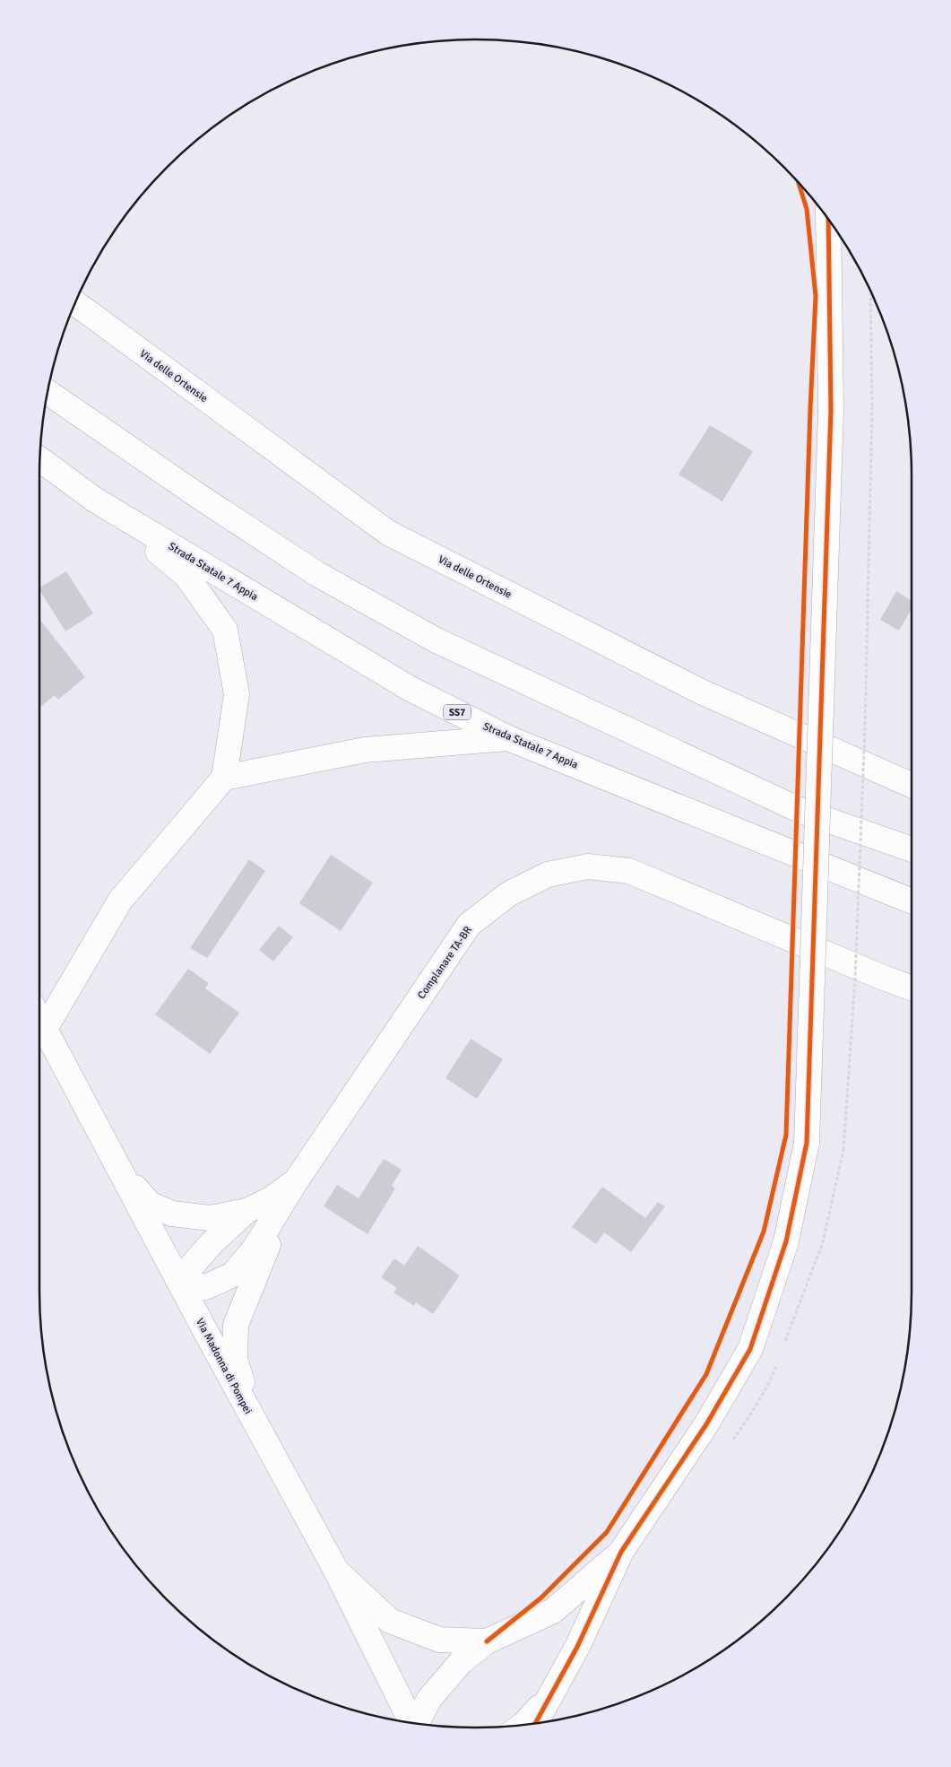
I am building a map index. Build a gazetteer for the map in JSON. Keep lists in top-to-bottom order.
{
  "streets": {
    "main road": [
      "Via delle Ortensie",
      "Strada Statale 7 Appia",
      "SS7",
      "Complanare TA-BR",
      "Via Madonna di Pompei"
    ]
  }
}
